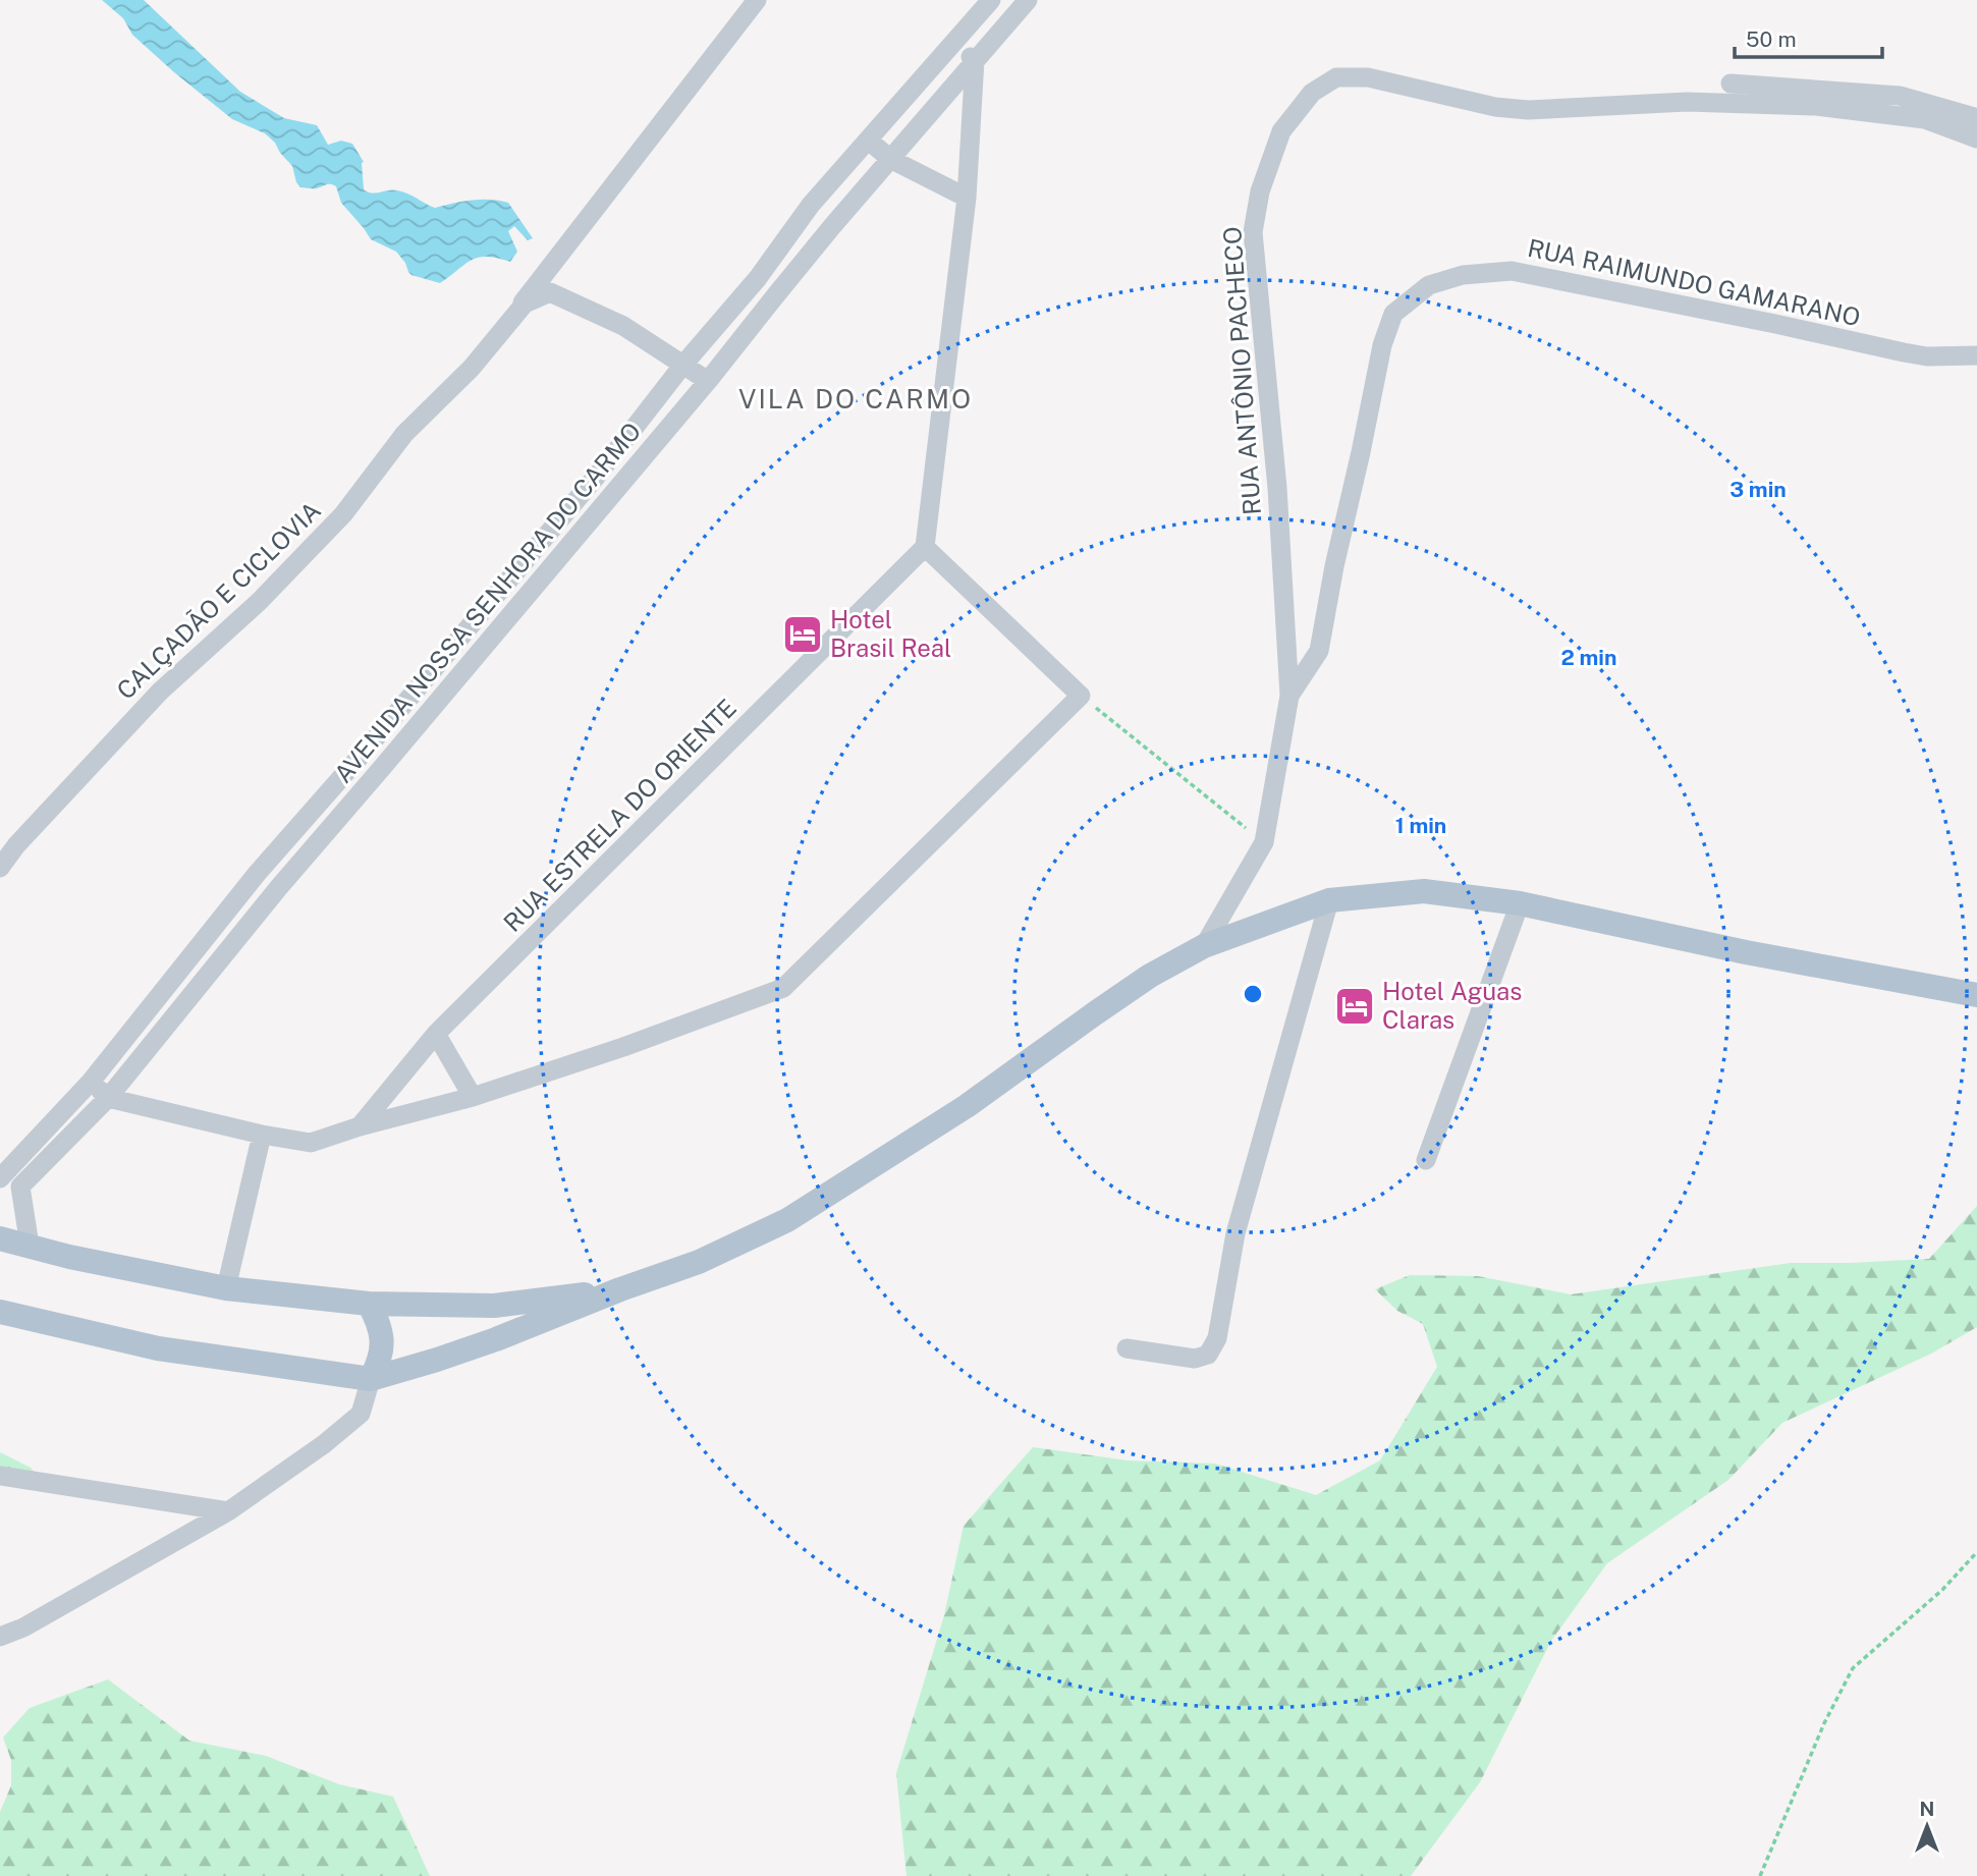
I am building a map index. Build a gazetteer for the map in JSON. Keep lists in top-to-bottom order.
{
  "streets": {
    "street": [
      "RUA RAIMUNDO GAMARANO",
      "RUA ANTÔNIO PACHECO",
      "CALÇADÃO E CICLOVIA",
      "AVENIDA NOSSA SENHORA DO CARMO",
      "RUA ESTRELA DO ORIENTE"
    ]
  },
  "crossings": [
    ["RUA RAIMUNDO GAMARANO", "RUA ANTÔNIO PACHECO"]
  ],
  "districts": ["VILA DO CARMO"],
  "places": {
    "hotel": ["Hotel Brasil Real", "Hotel Aguas Claras"]
  },
  "scale_bar": "50 m",
  "north": "top",
  "rings": ["3 min", "2 min", "1 min"]
}
